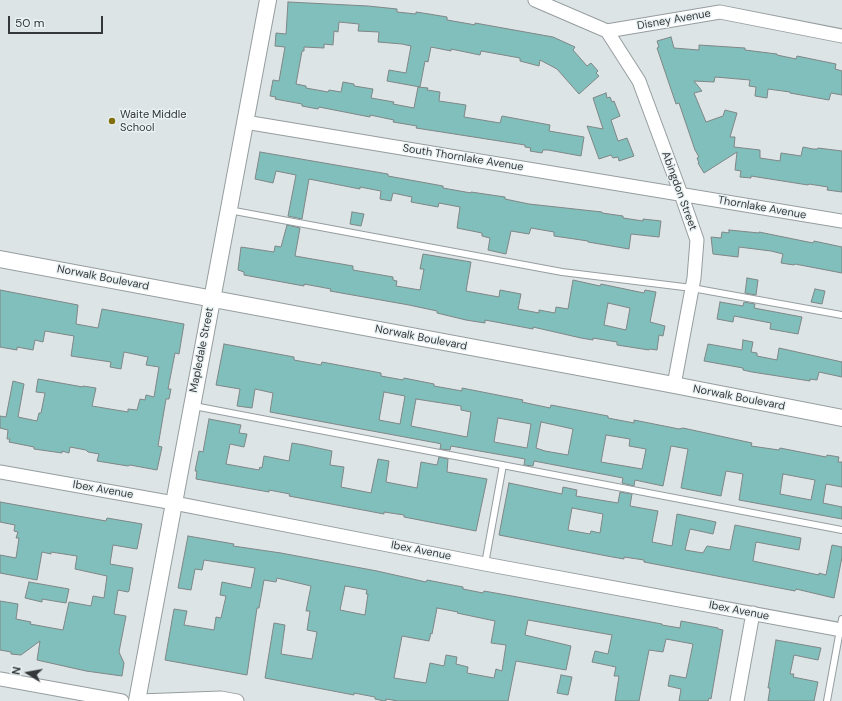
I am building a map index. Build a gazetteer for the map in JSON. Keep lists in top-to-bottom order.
{
  "streets": {
    "street": [
      "Disney Avenue",
      "South Thornlake Avenue",
      "Abingdon Street",
      "Thornlake Avenue",
      "Norwalk Boulevard",
      "Mapledale Street",
      "Ibex Avenue"
    ]
  },
  "crossings": [
    ["Disney Avenue", "Abingdon Street"],
    ["South Thornlake Avenue", "Abingdon Street"],
    ["South Thornlake Avenue", "Thornlake Avenue"],
    ["South Thornlake Avenue", "Mapledale Street"],
    ["Abingdon Street", "Thornlake Avenue"],
    ["Abingdon Street", "Norwalk Boulevard"],
    ["Norwalk Boulevard", "Mapledale Street"],
    ["Mapledale Street", "Ibex Avenue"]
  ],
  "places": ["Waite Middle School"],
  "scale_bar": "50 m",
  "north": "left"
}
